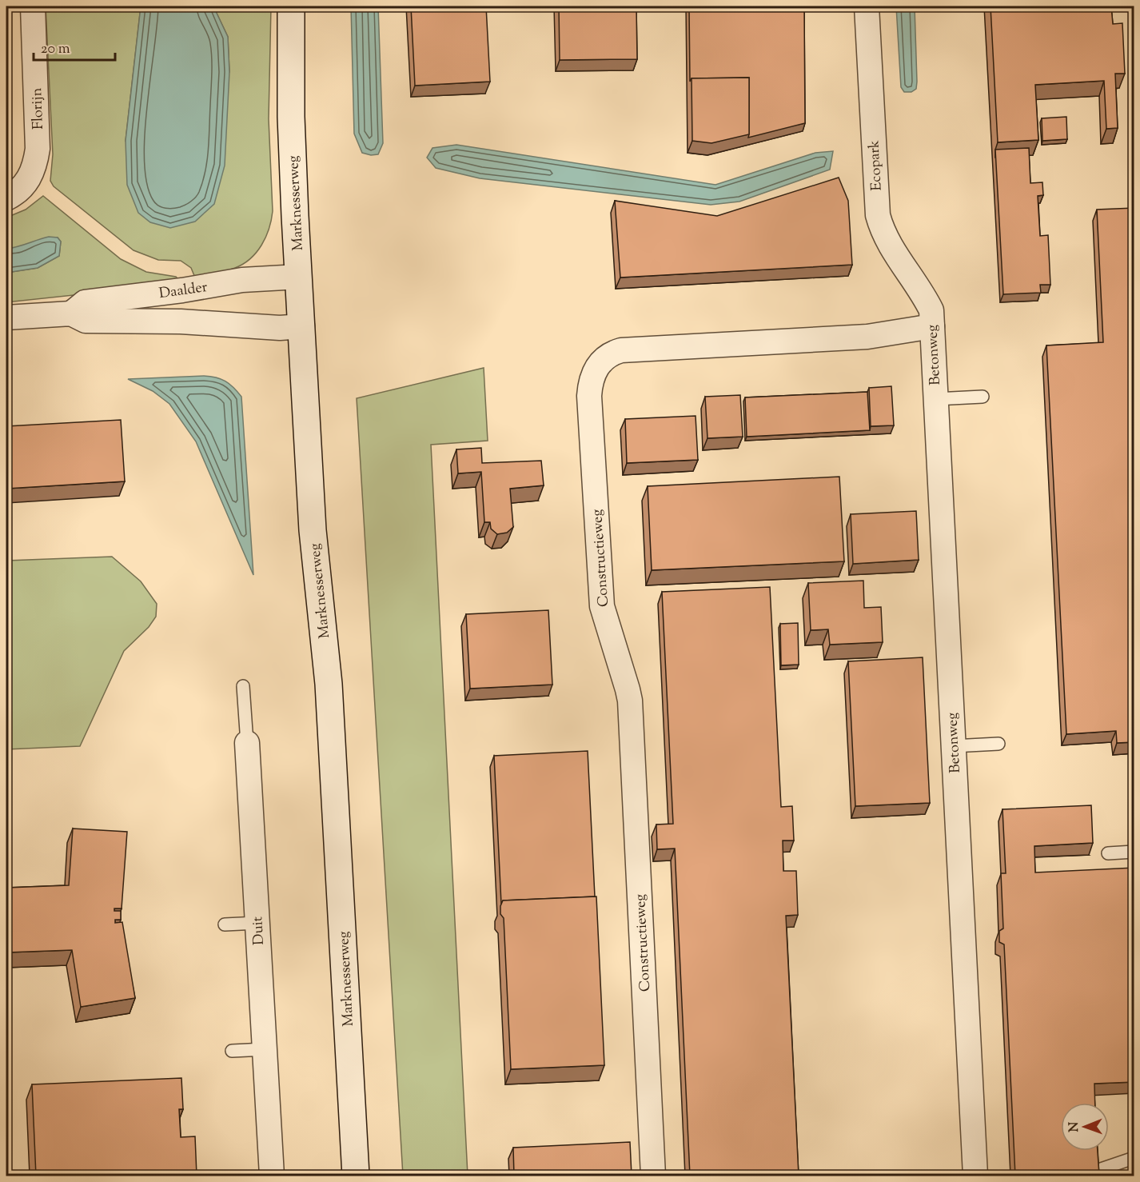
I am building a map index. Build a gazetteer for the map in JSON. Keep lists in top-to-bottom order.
{
  "streets": {
    "main road": ["Marknesserweg"],
    "street": [
      "Florijn",
      "Ecopark",
      "Daalder",
      "Betonweg",
      "Constructieweg",
      "Duit"
    ]
  },
  "crossings": [
    ["Ecopark", "Betonweg"],
    ["Ecopark", "Constructieweg"],
    ["Marknesserweg", "Daalder"],
    ["Betonweg", "Constructieweg"]
  ],
  "scale_bar": "20 m",
  "north": "left"
}
